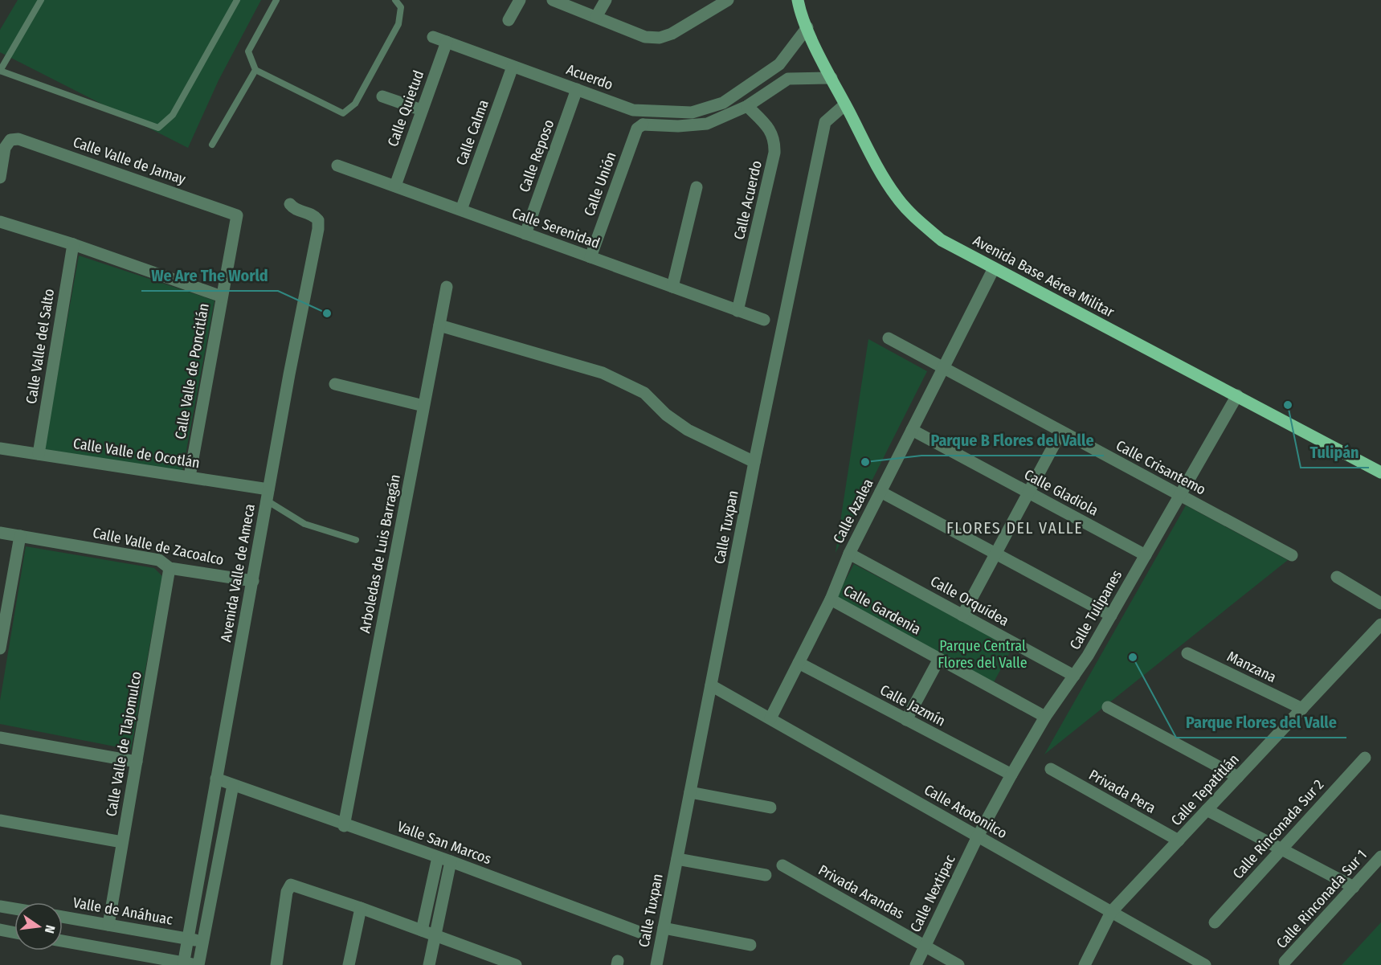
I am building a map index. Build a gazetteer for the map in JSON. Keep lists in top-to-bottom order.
{
  "streets": {
    "main road": ["Avenida Base Aérea Militar"],
    "street": [
      "Acuerdo",
      "Calle Quietud",
      "Calle Calma",
      "Calle Reposo",
      "Calle Valle de Jamay",
      "Calle Unión",
      "Calle Acuerdo",
      "Calle Serenidad",
      "Calle Valle del Salto",
      "Calle Valle de Poncitlán",
      "Calle Valle de Ocotlán",
      "Calle Crisantemo",
      "Calle Gladiola",
      "Calle Azalea",
      "Calle Tuxpan",
      "Calle Valle de Zacoalco",
      "Arboledas de Luis Barragán",
      "Avenida Valle de Ameca",
      "Calle Orquídea",
      "Calle Gardenia",
      "Calle Tulipanes",
      "Manzana",
      "Calle Jazmín",
      "Calle Valle de Tlajomulco",
      "Calle Tepatitlán",
      "Privada Pera",
      "Calle Atotonilco",
      "Calle Rinconada Sur 2",
      "Valle San Marcos",
      "Privada Arandas",
      "Calle Nextipac",
      "Calle Rinconada Sur 1",
      "Valle de Anáhuac"
    ]
  },
  "crossings": [
    ["Acuerdo", "Calle Quietud"],
    ["Acuerdo", "Calle Calma"],
    ["Acuerdo", "Calle Reposo"],
    ["Acuerdo", "Avenida Base Aérea Militar"],
    ["Calle Quietud", "Calle Serenidad"],
    ["Calle Calma", "Calle Serenidad"],
    ["Calle Reposo", "Calle Serenidad"],
    ["Calle Valle de Jamay", "Calle Valle de Poncitlán"],
    ["Calle Unión", "Calle Serenidad"],
    ["Calle Acuerdo", "Calle Serenidad"],
    ["Avenida Base Aérea Militar", "Calle Azalea"],
    ["Avenida Base Aérea Militar", "Calle Tuxpan"],
    ["Avenida Base Aérea Militar", "Calle Tulipanes"],
    ["Calle Valle del Salto", "Calle Valle de Ocotlán"],
    ["Calle Valle de Poncitlán", "Calle Valle de Ocotlán"],
    ["Calle Valle de Ocotlán", "Avenida Valle de Ameca"],
    ["Calle Crisantemo", "Calle Azalea"],
    ["Calle Crisantemo", "Calle Tulipanes"],
    ["Calle Gladiola", "Calle Azalea"],
    ["Calle Gladiola", "Calle Tulipanes"],
    ["Calle Azalea", "Calle Orquídea"],
    ["Calle Azalea", "Calle Gardenia"],
    ["Calle Azalea", "Calle Jazmín"],
    ["Calle Azalea", "Calle Atotonilco"],
    ["Calle Tuxpan", "Calle Atotonilco"],
    ["Calle Valle de Zacoalco", "Avenida Valle de Ameca"],
    ["Calle Valle de Zacoalco", "Calle Valle de Tlajomulco"],
    ["Arboledas de Luis Barragán", "Valle San Marcos"],
    ["Avenida Valle de Ameca", "Valle San Marcos"],
    ["Avenida Valle de Ameca", "Valle de Anáhuac"],
    ["Calle Orquídea", "Calle Tulipanes"],
    ["Calle Gardenia", "Calle Tulipanes"],
    ["Calle Tulipanes", "Calle Jazmín"],
    ["Calle Tulipanes", "Calle Atotonilco"],
    ["Calle Tulipanes", "Calle Nextipac"],
    ["Manzana", "Calle Tepatitlán"],
    ["Calle Valle de Tlajomulco", "Valle de Anáhuac"],
    ["Calle Tepatitlán", "Privada Pera"],
    ["Calle Tepatitlán", "Calle Atotonilco"],
    ["Calle Atotonilco", "Calle Nextipac"],
    ["Privada Arandas", "Calle Nextipac"]
  ],
  "districts": ["FLORES DEL VALLE"],
  "parks": ["Parque Central Flores del Valle"],
  "places": [
    "We Are The World",
    "Tulipán",
    "Parque B Flores del Valle",
    "Parque Flores del Valle"
  ],
  "north": "right"
}
